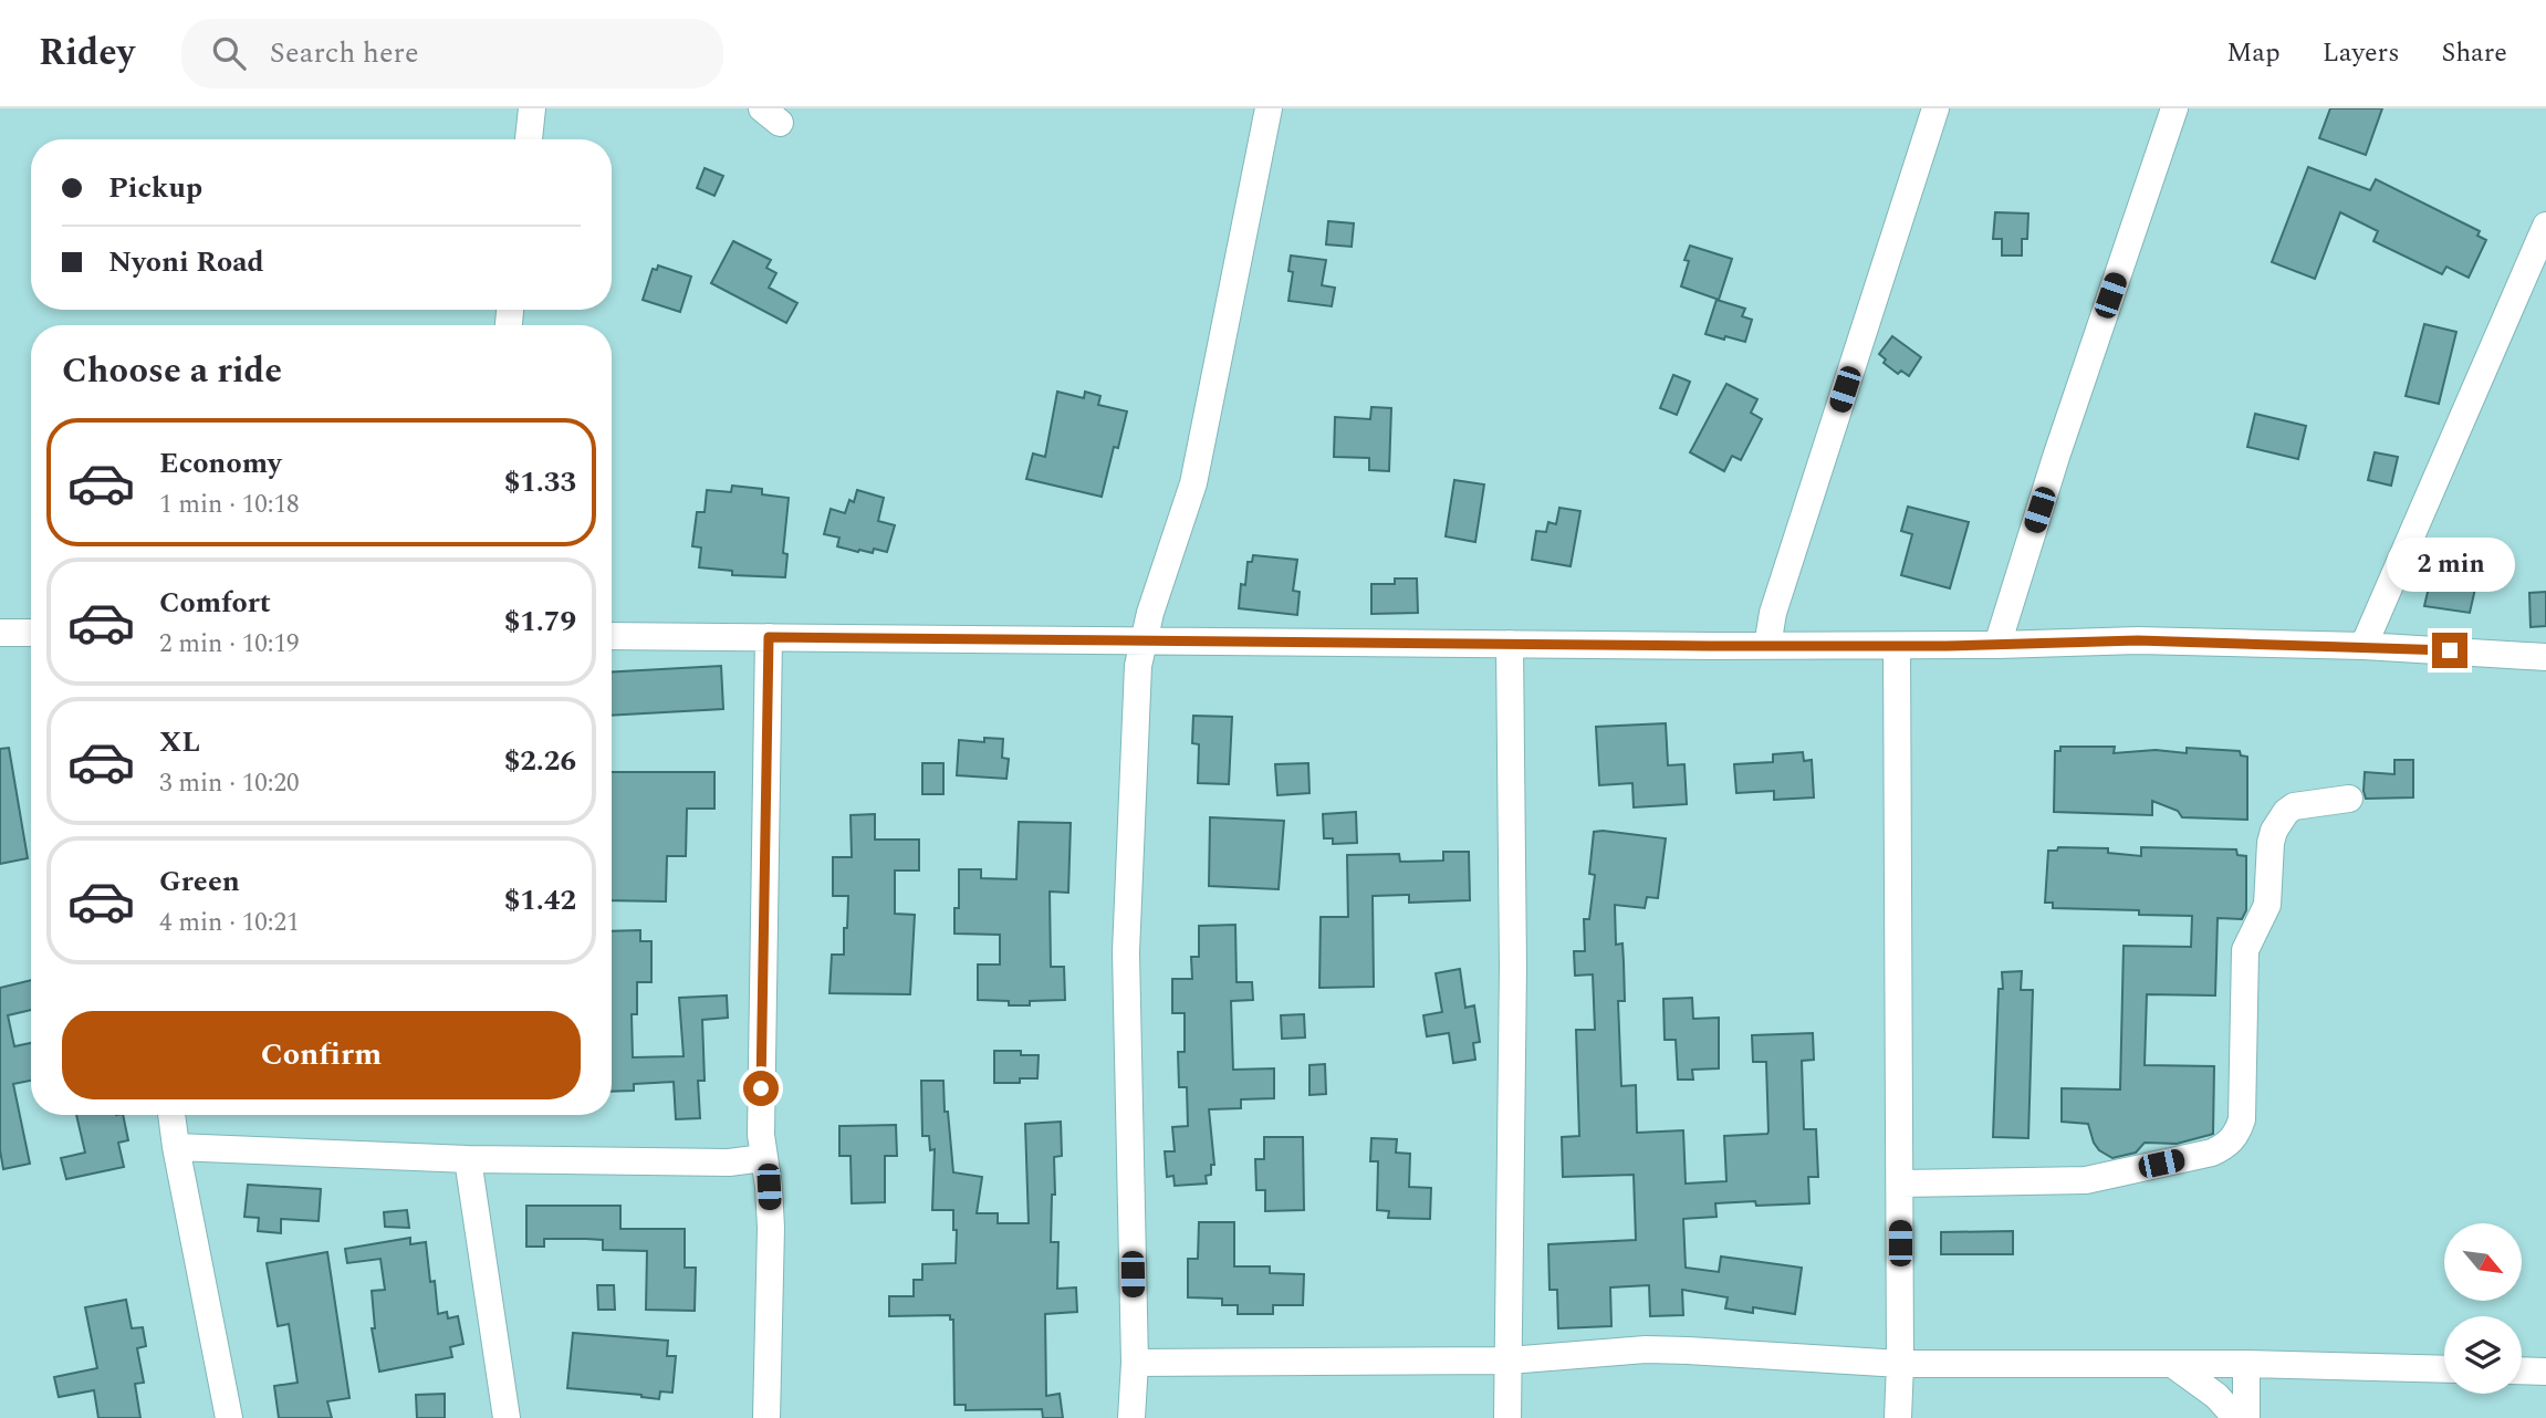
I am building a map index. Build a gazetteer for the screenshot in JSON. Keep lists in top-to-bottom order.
{
  "north": "bottom right",
  "page": {
    "header": "Ridey",
    "search": "Search here",
    "nav": ["Map", "Layers", "Share"],
    "banner": ["Pickup", "Nyoni Road"],
    "heading": "Choose a ride",
    "list": [
      {
        "name": "Economy",
        "note": "1 min · 10:18",
        "value": "$1.33"
      },
      {
        "name": "Comfort",
        "note": "2 min · 10:19",
        "value": "$1.79"
      },
      {
        "name": "XL",
        "note": "3 min · 10:20",
        "value": "$2.26"
      },
      {
        "name": "Green",
        "note": "4 min · 10:21",
        "value": "$1.42"
      }
    ],
    "bubble": "2 min",
    "buttons": "Confirm"
  }
}
